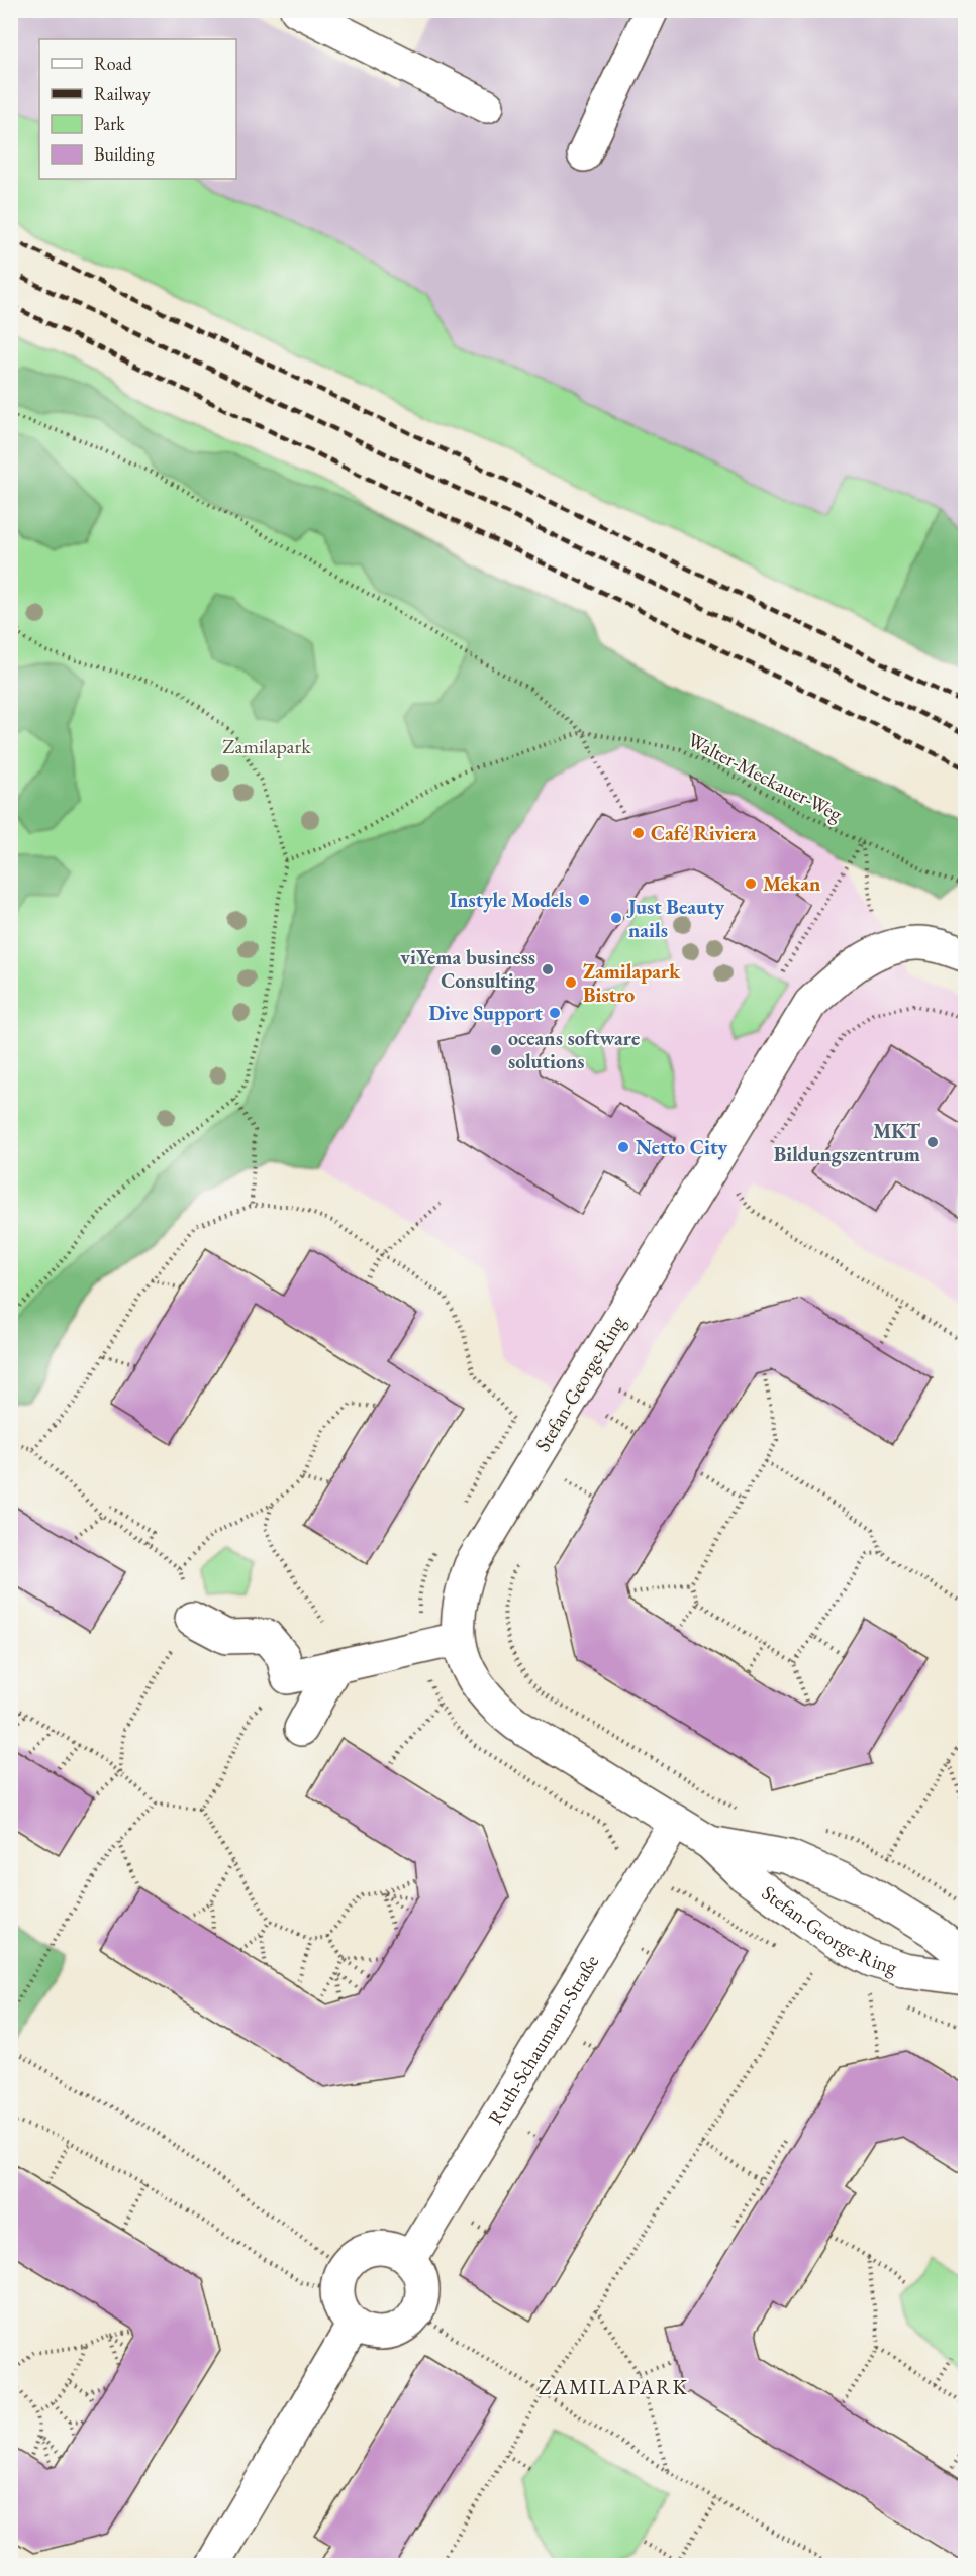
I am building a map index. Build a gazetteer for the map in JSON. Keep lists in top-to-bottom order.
{
  "streets": {
    "street": ["Stefan-George-Ring", "Ruth-Schaumann-Straße"],
    "path": ["Walter-Meckauer-Weg"]
  },
  "crossings": [
    ["Stefan-George-Ring", "Ruth-Schaumann-Straße"]
  ],
  "districts": ["ZAMILAPARK"],
  "parks": ["Zamilapark"],
  "places": [
    "Café Riviera",
    "Mekan",
    "Instyle Models",
    "Just Beauty nails",
    "viYema business Consulting",
    "Zamilapark Bistro",
    "Dive Support",
    "oceans software solutions",
    "MKT Bildungszentrum",
    "Netto City"
  ],
  "legend": [
    "Road",
    "Railway",
    "Park",
    "Building"
  ]
}
